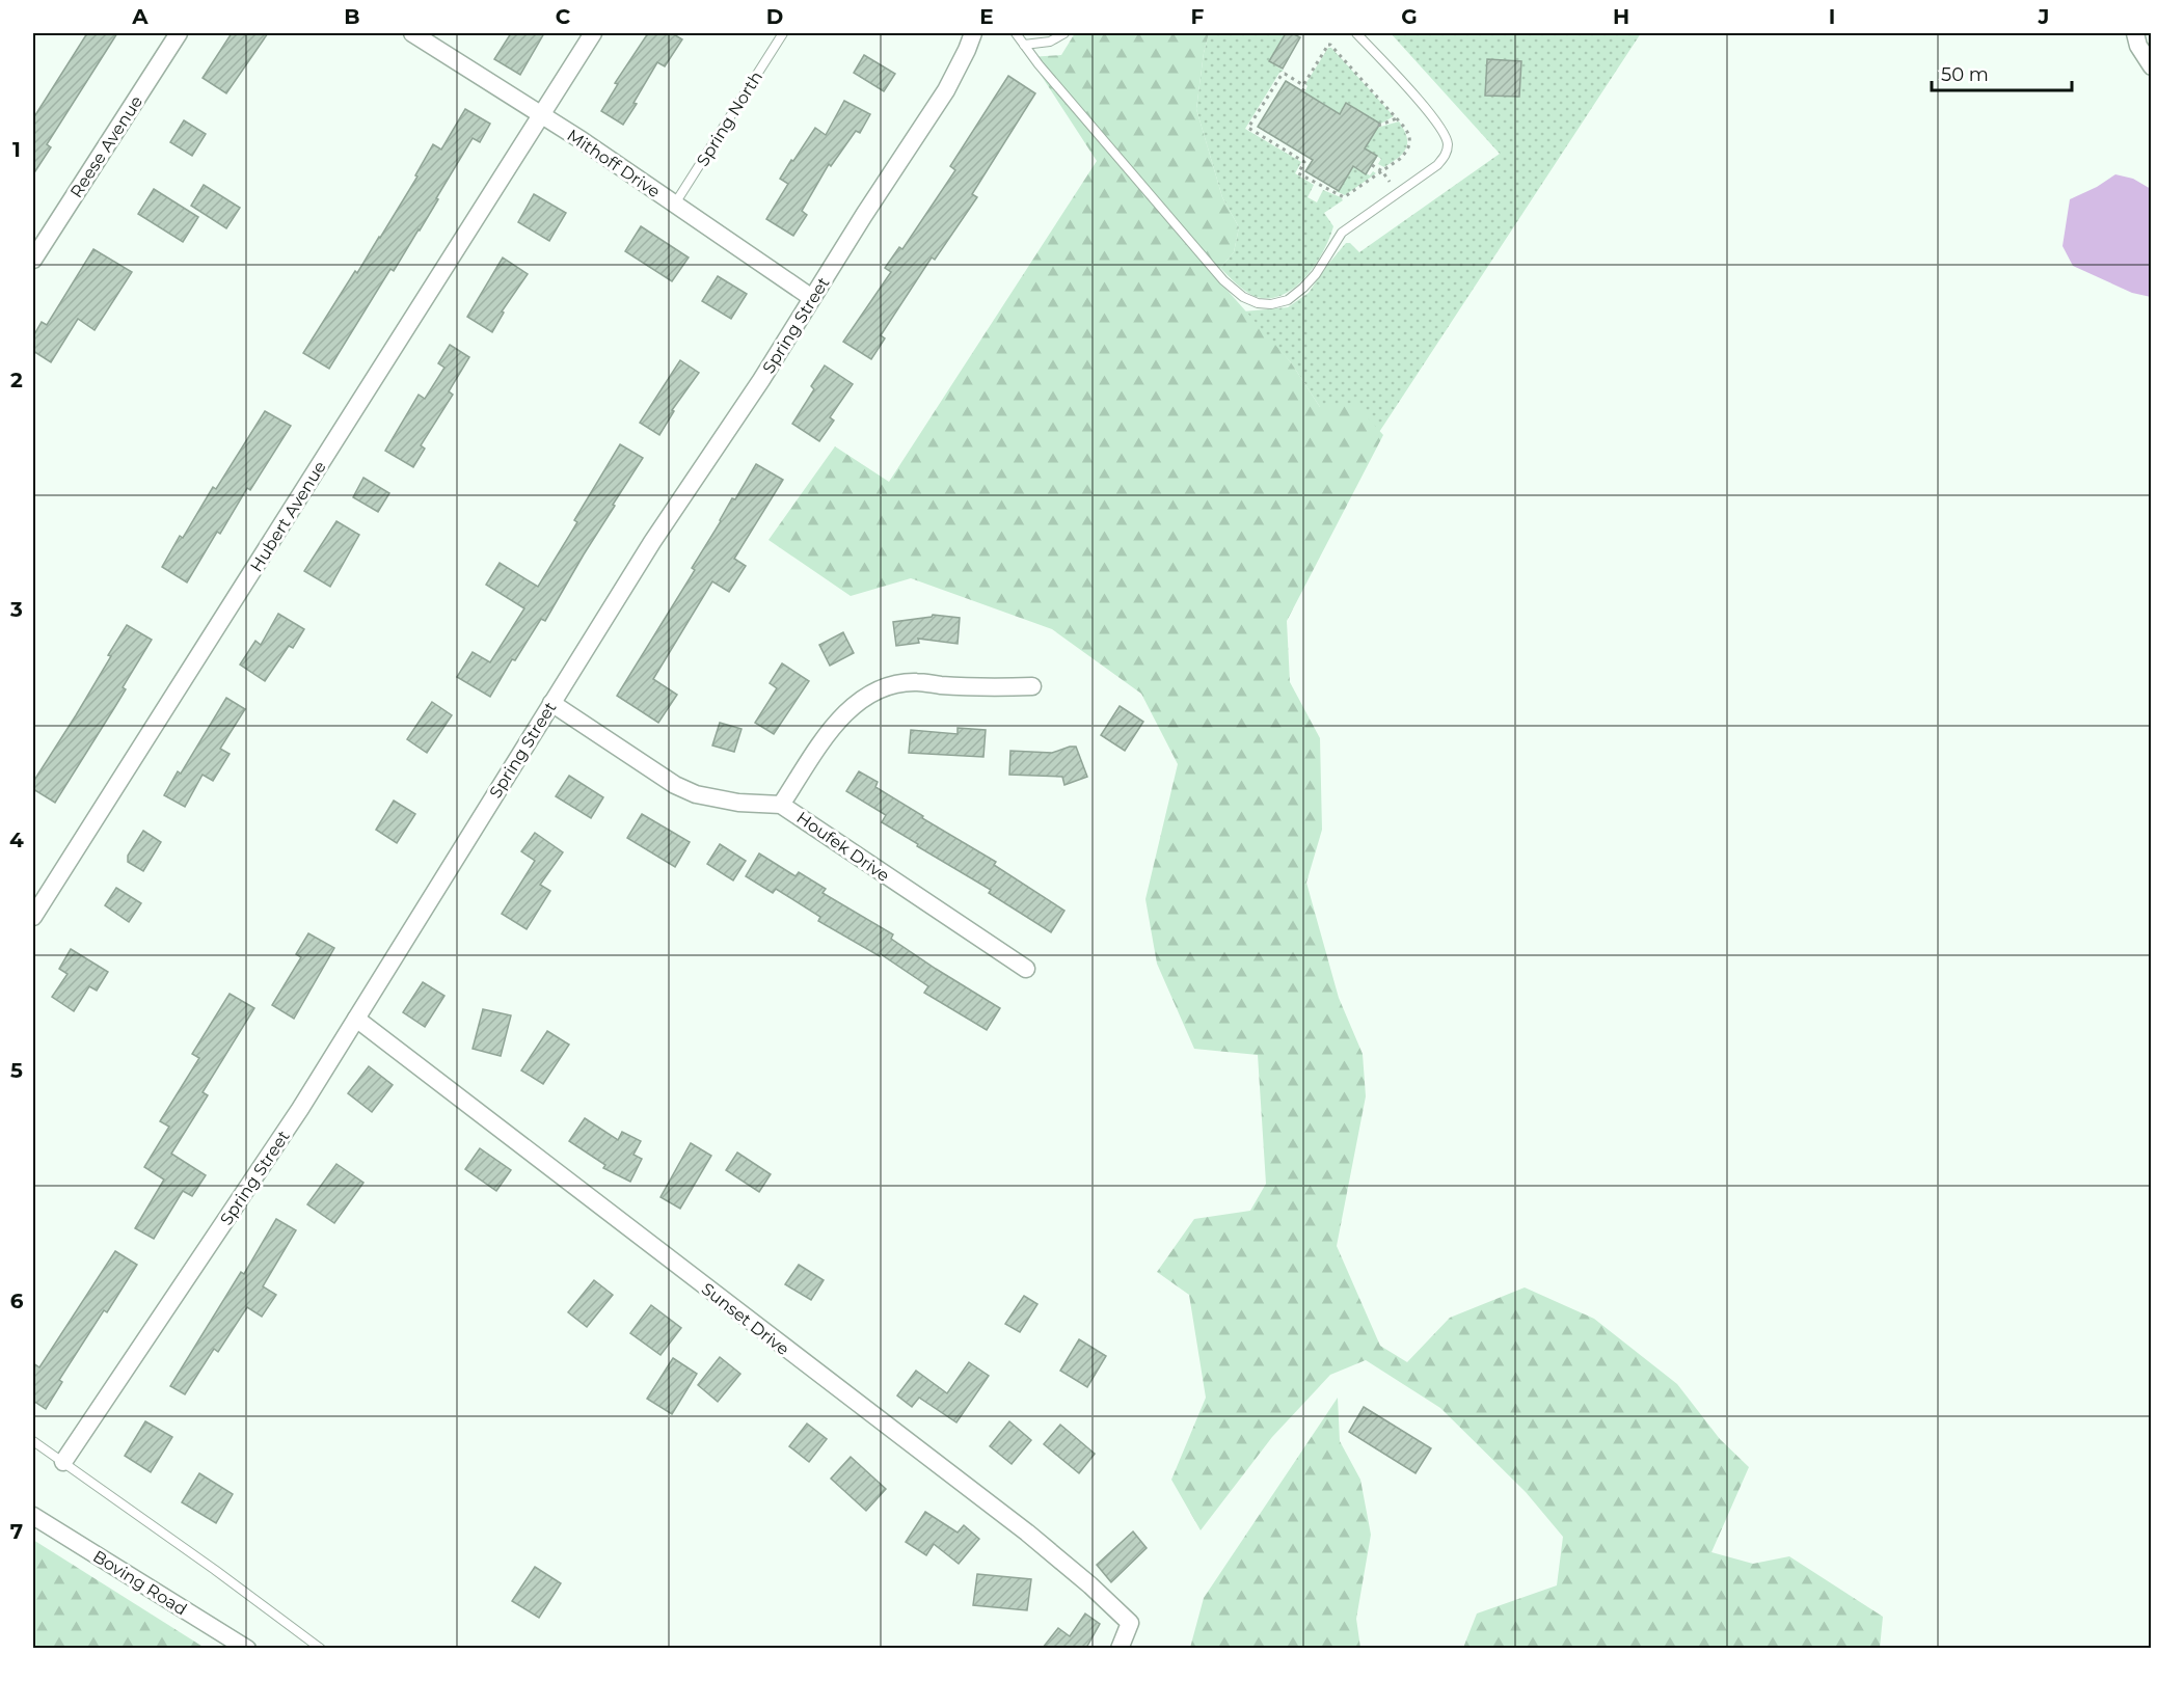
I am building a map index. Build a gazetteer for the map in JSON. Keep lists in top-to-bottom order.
{
  "streets": {
    "street": [
      "Reese Avenue",
      "Mithoff Drive",
      "Spring Street",
      "Hubert Avenue",
      "Houfek Drive",
      "Sunset Drive",
      "Boving Road"
    ],
    "lane": ["Spring North"]
  },
  "crossings": [
    ["Spring North", "Mithoff Drive"],
    ["Mithoff Drive", "Spring Street"],
    ["Mithoff Drive", "Hubert Avenue"],
    ["Spring Street", "Houfek Drive"],
    ["Spring Street", "Sunset Drive"]
  ],
  "scale_bar": "50 m",
  "grid": {
    "columns": [
      "A",
      "B",
      "C",
      "D",
      "E",
      "F",
      "G",
      "H",
      "I",
      "J"
    ],
    "rows": [
      "1",
      "2",
      "3",
      "4",
      "5",
      "6",
      "7"
    ]
  }
}
